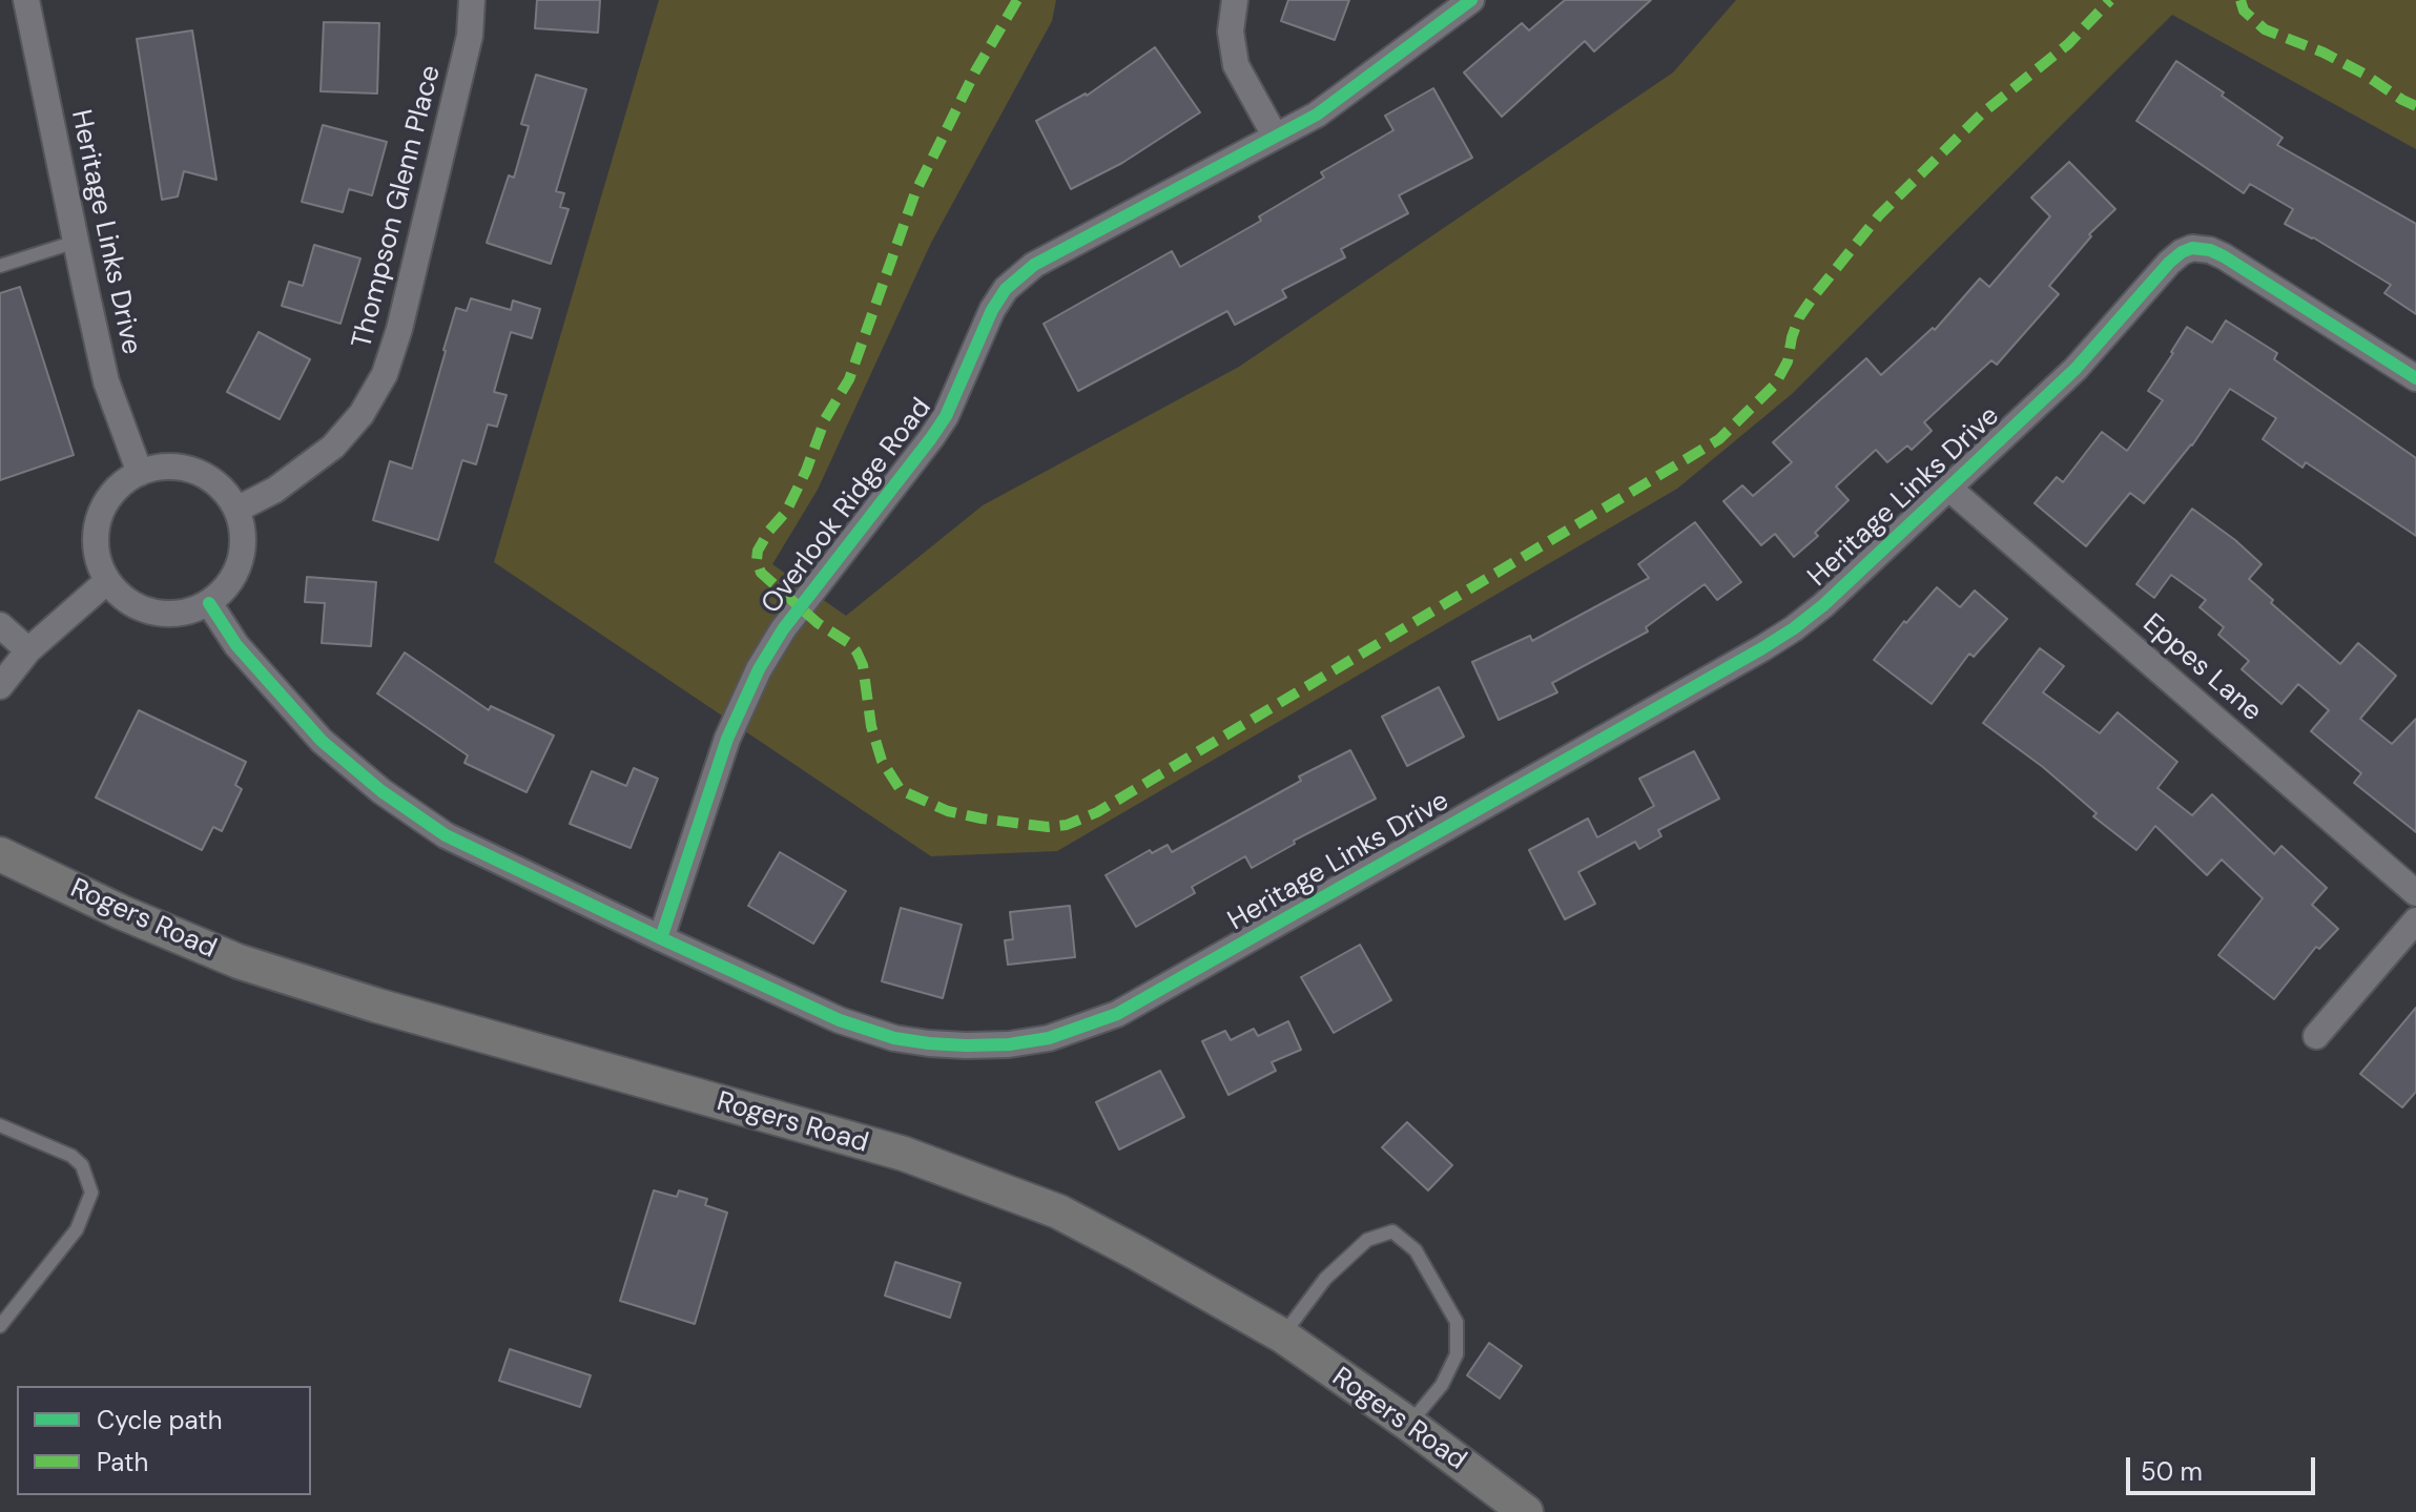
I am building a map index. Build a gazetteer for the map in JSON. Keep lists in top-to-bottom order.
{
  "streets": {
    "main road": ["Rogers Road"],
    "street": [
      "Thompson Glenn Place",
      "Heritage Links Drive",
      "Overlook Ridge Road",
      "Eppes Lane"
    ]
  },
  "crossings": [
    ["Thompson Glenn Place", "Heritage Links Drive"],
    ["Heritage Links Drive", "Overlook Ridge Road"],
    ["Heritage Links Drive", "Eppes Lane"]
  ],
  "legend": ["Cycle path", "Path"],
  "scale_bar": "50 m"
}
